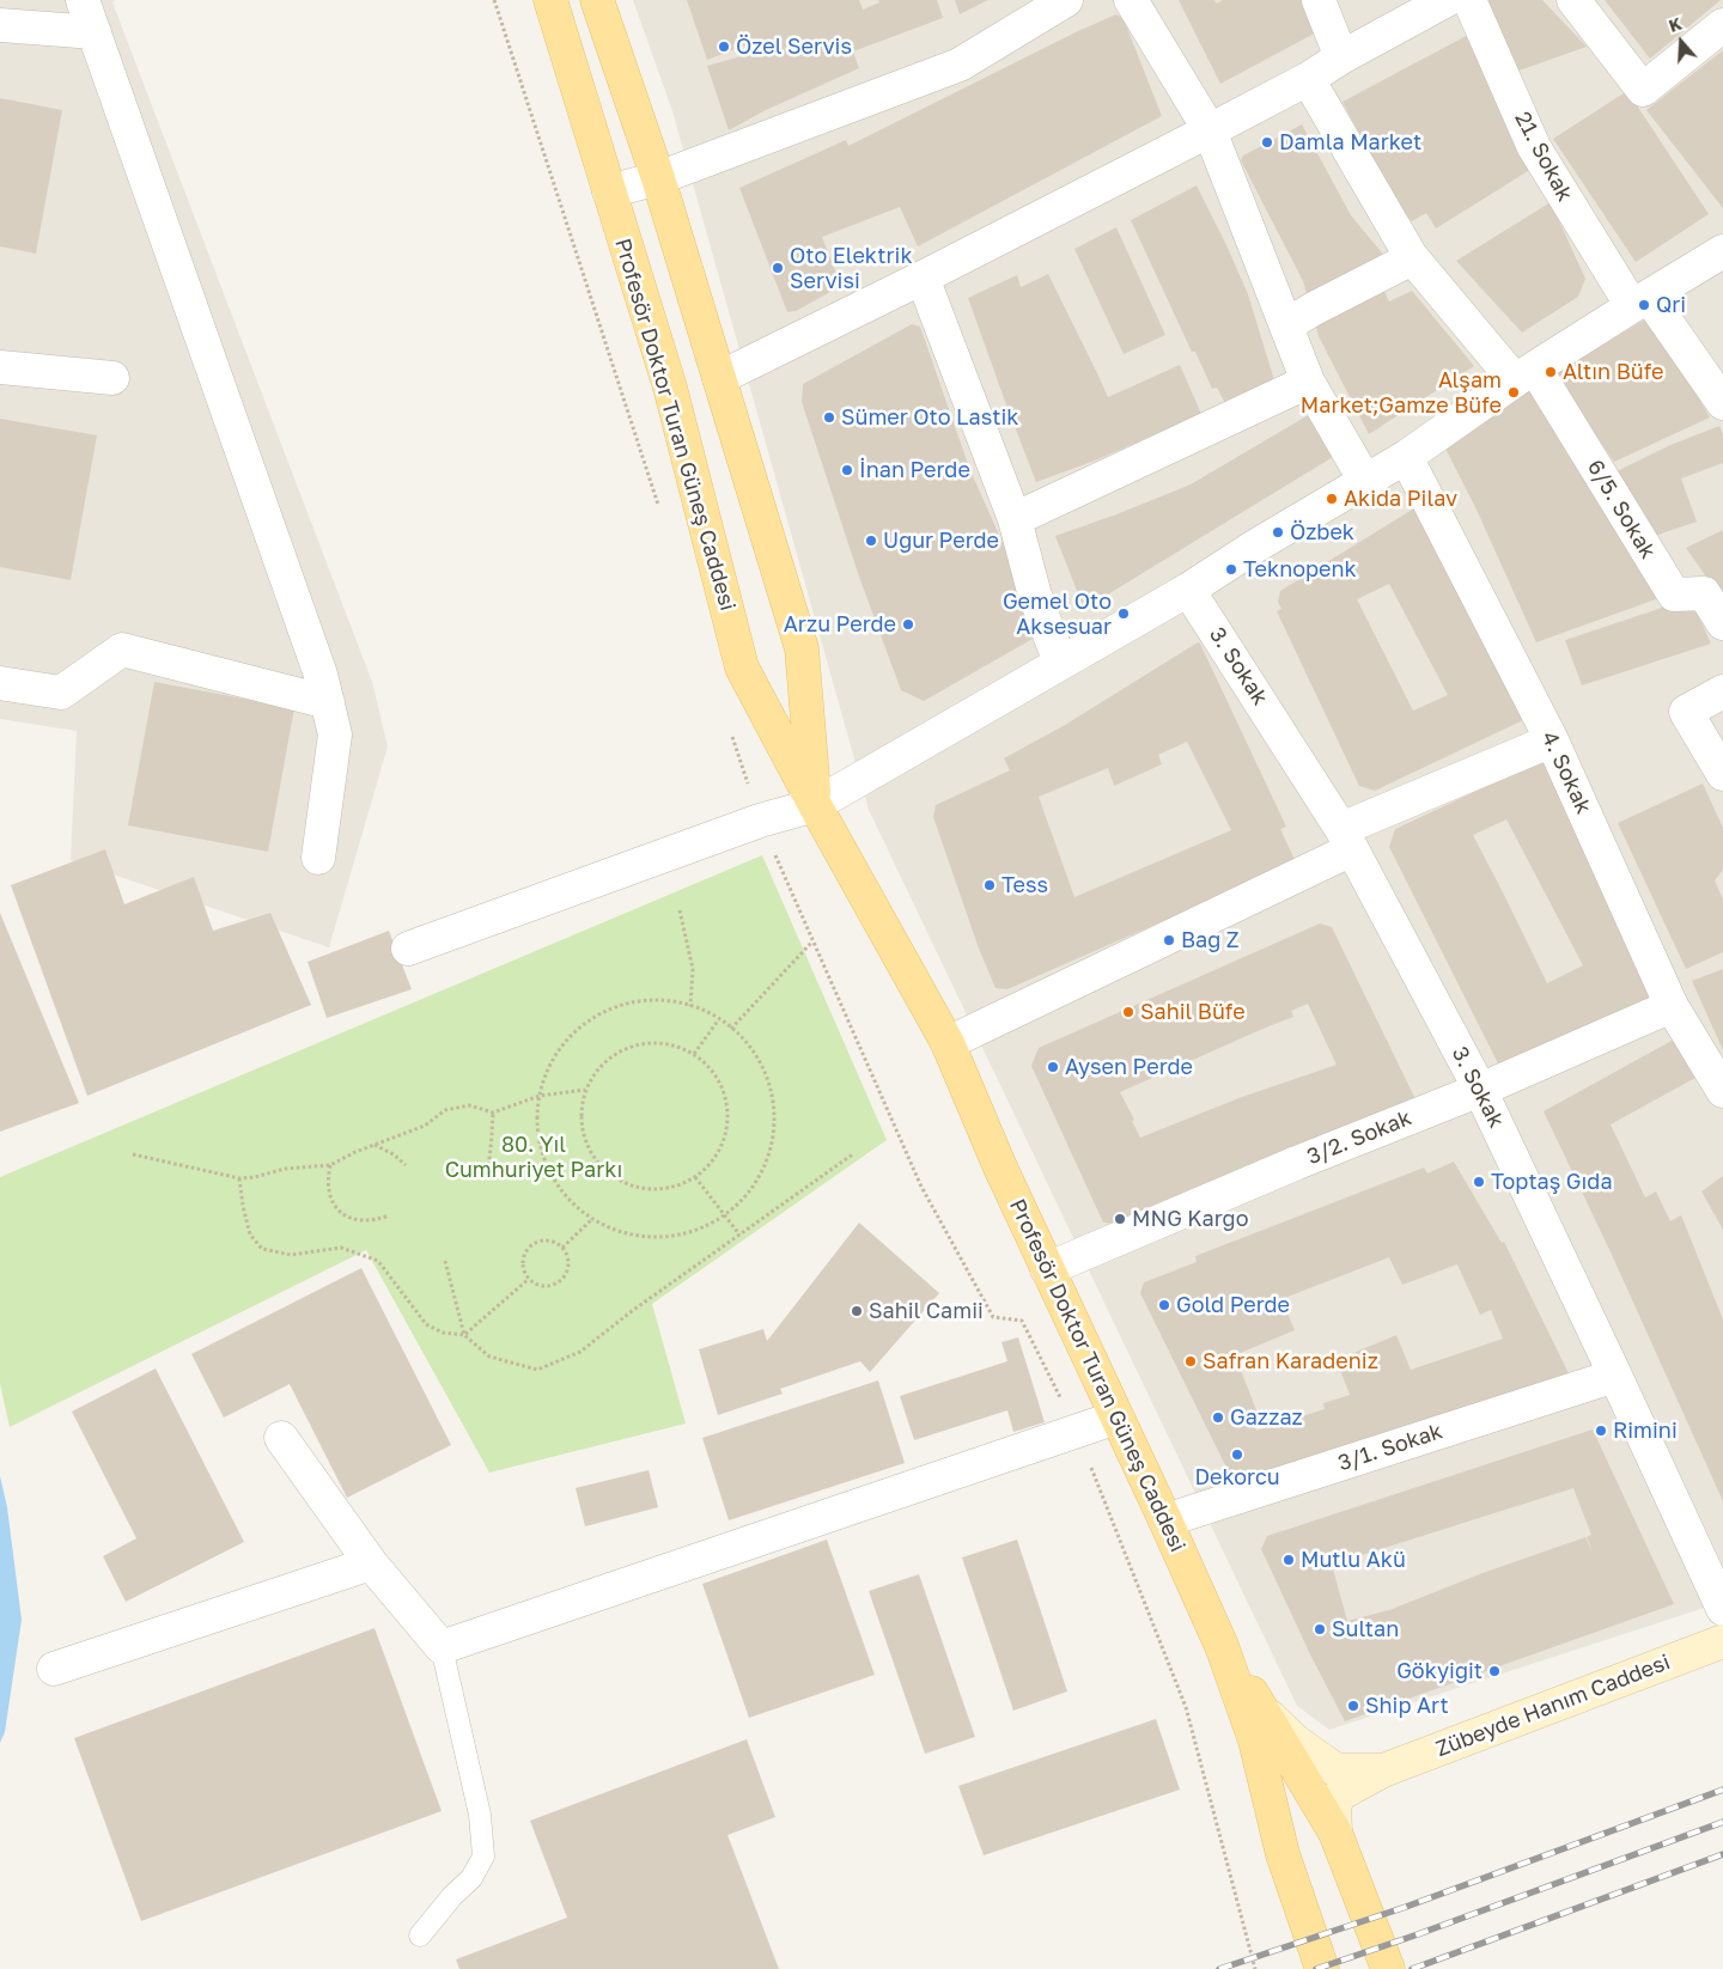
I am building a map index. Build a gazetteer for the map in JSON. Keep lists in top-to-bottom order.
{
  "streets": {
    "main road": ["Profesör Doktor Turan Güneş Caddesi", "Zübeyde Hanım Caddesi"],
    "street": [
      "21. Sokak",
      "6/5. Sokak",
      "3. Sokak",
      "4. Sokak",
      "3/2. Sokak",
      "3/1. Sokak"
    ]
  },
  "crossings": [
    ["Profesör Doktor Turan Güneş Caddesi", "3/2. Sokak"],
    ["Profesör Doktor Turan Güneş Caddesi", "3/1. Sokak"],
    ["3. Sokak", "3/2. Sokak"],
    ["3. Sokak", "3/1. Sokak"],
    ["4. Sokak", "3/2. Sokak"]
  ],
  "parks": ["80. Yıl Cumhuriyet Parkı"],
  "places": [
    "Özel Servis",
    "Damla Market",
    "Oto Elektrik Servisi",
    "Qri",
    "Altın Büfe",
    "Alşam Market;Gamze Büfe",
    "Sümer Oto Lastik",
    "İnan Perde",
    "Akida Pilav",
    "Özbek",
    "Uğur Perde",
    "Teknopenk",
    "Gemel Oto Aksesuar",
    "Arzu Perde",
    "Tess",
    "Bag Z",
    "Sahil Büfe",
    "Aysen Perde",
    "Toptaş Gıda",
    "MNG Kargo",
    "Gold Perde",
    "Sahil Camii",
    "Safran Karadeniz",
    "Gazzaz",
    "Rimini",
    "Dekorcu",
    "Mutlu Akü",
    "Sultan",
    "Gökyiğit",
    "Ship Art"
  ],
  "north": "top"
}
